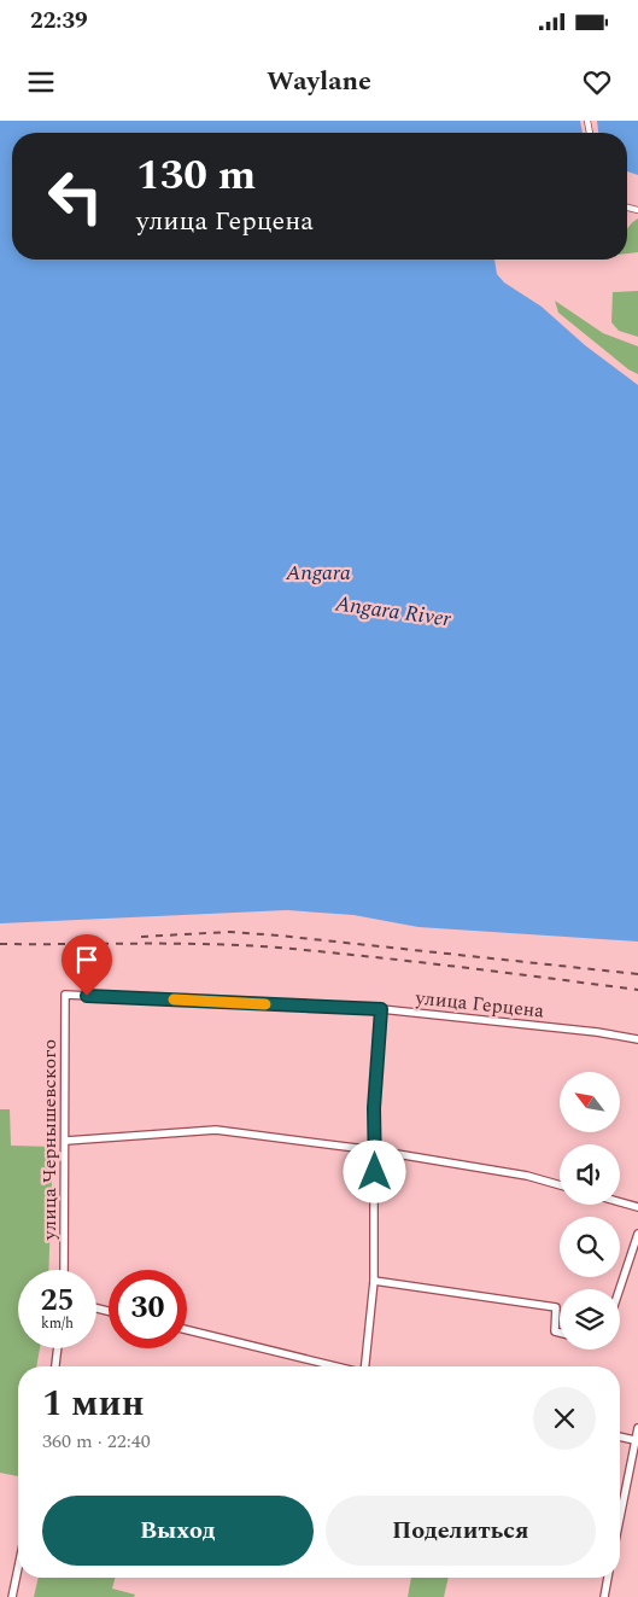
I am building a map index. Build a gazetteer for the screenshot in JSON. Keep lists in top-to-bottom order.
{
  "streets": {
    "street": ["улица Герцена", "улица Чернышевского"]
  },
  "crossings": [
    ["улица Герцена", "улица Чернышевского"]
  ],
  "water": ["Angara", "Angara River"],
  "north": "top left",
  "page": {
    "status": "22:39",
    "header": "Waylane",
    "turn": ["130 m", "улица Герцена"],
    "speed": "25 km/h",
    "limit": "30",
    "heading": ["1 мин", "360 m · 22:40"],
    "buttons": ["Выход", "Поделиться"]
  }
}
